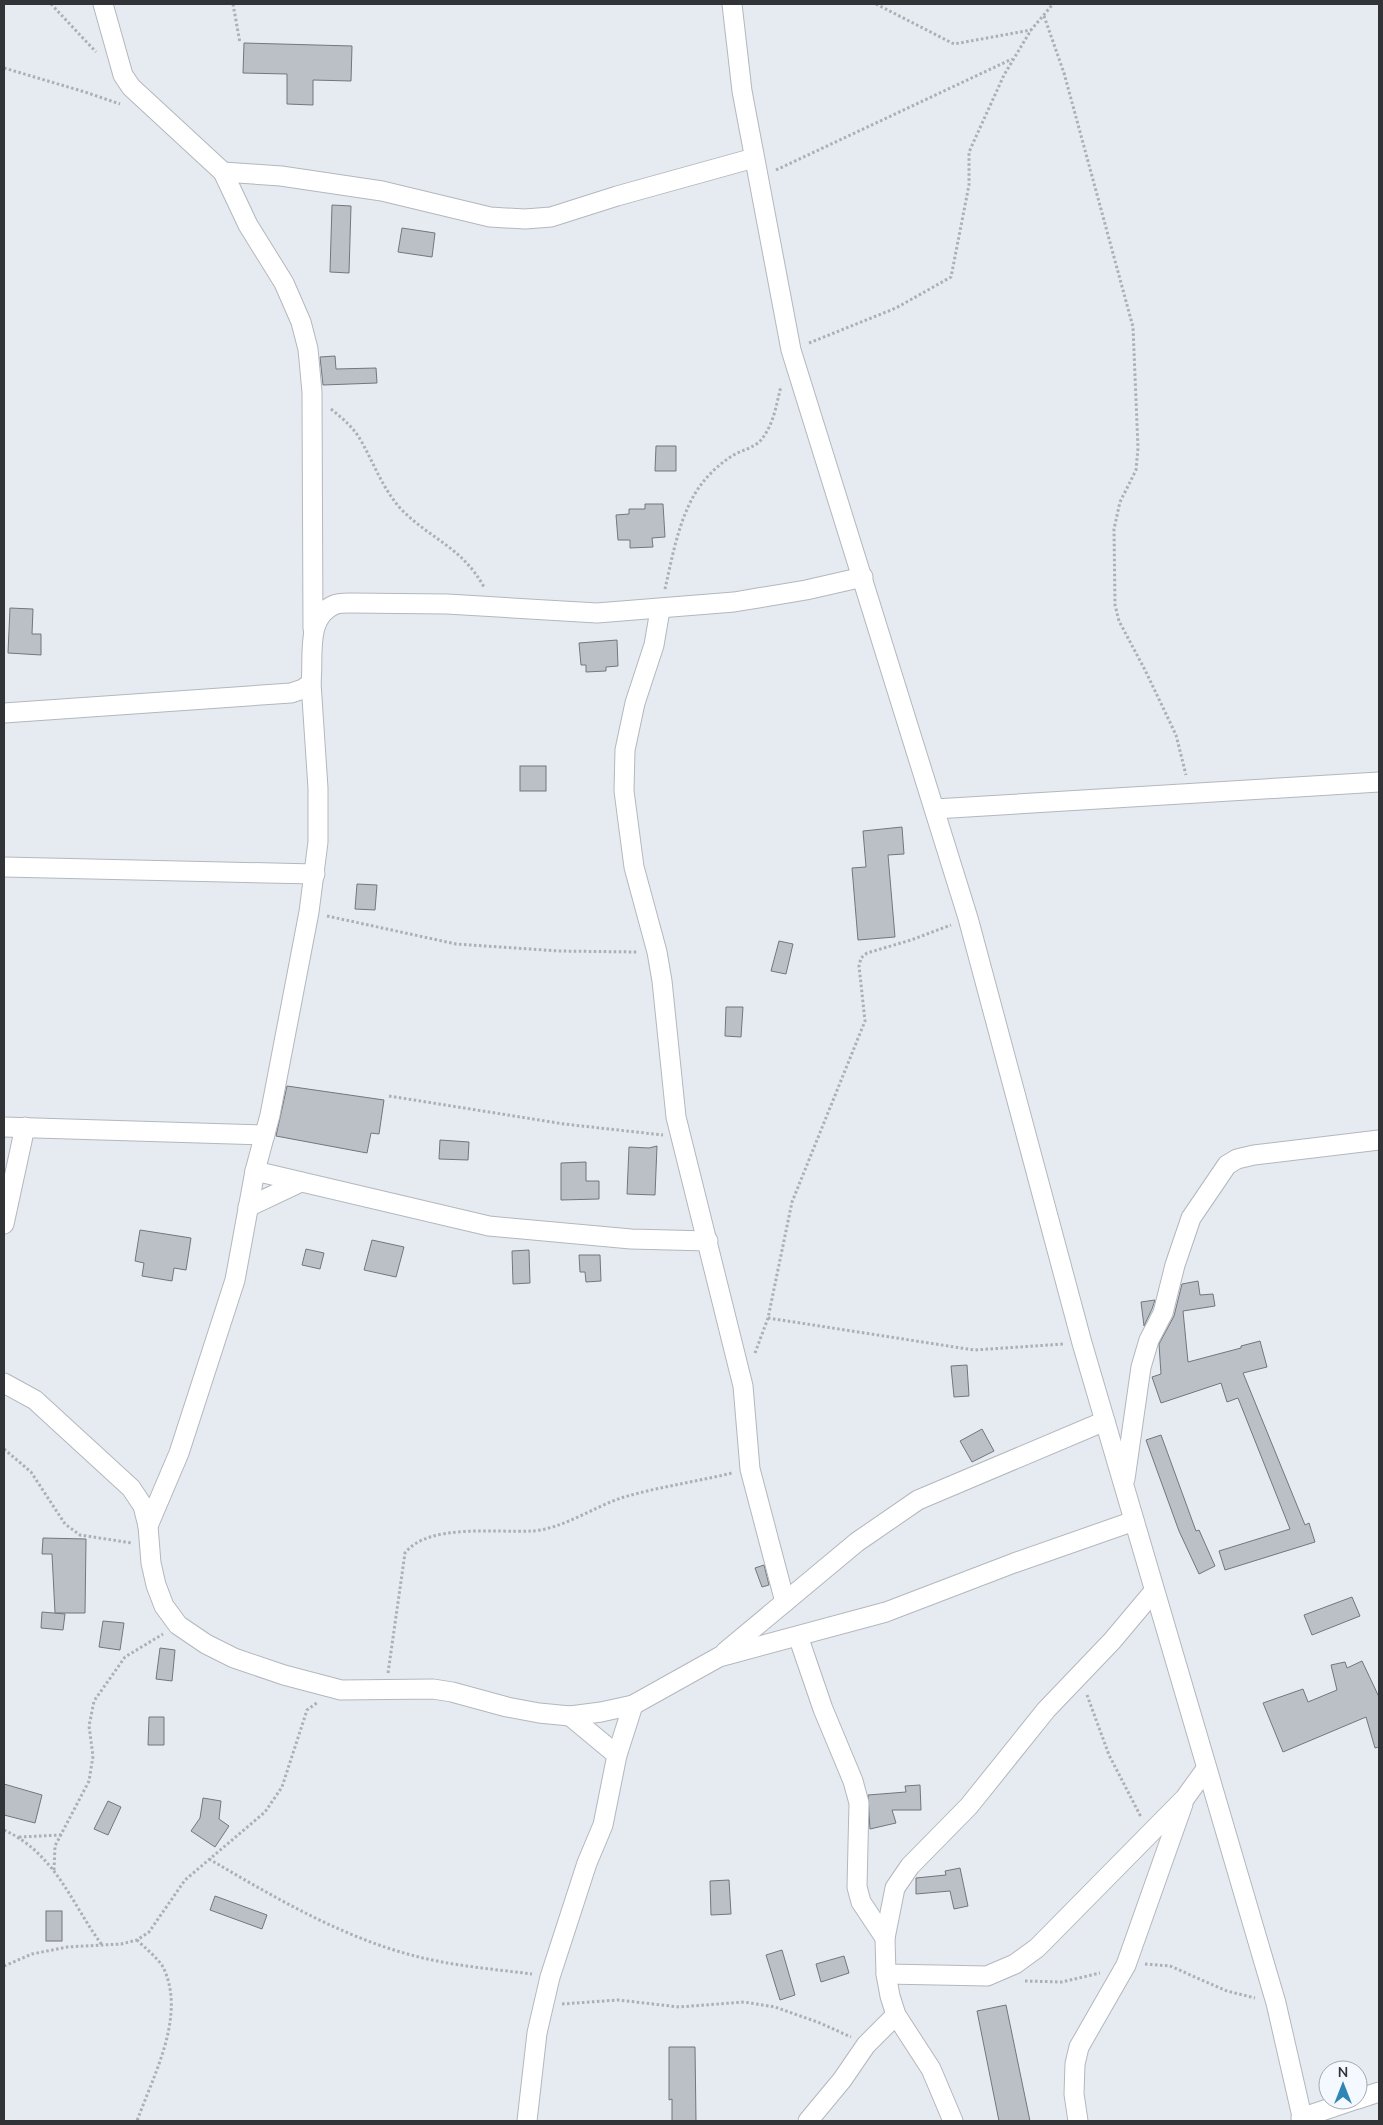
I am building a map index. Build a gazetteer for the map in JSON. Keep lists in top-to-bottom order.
{
  "north": "top"
}
